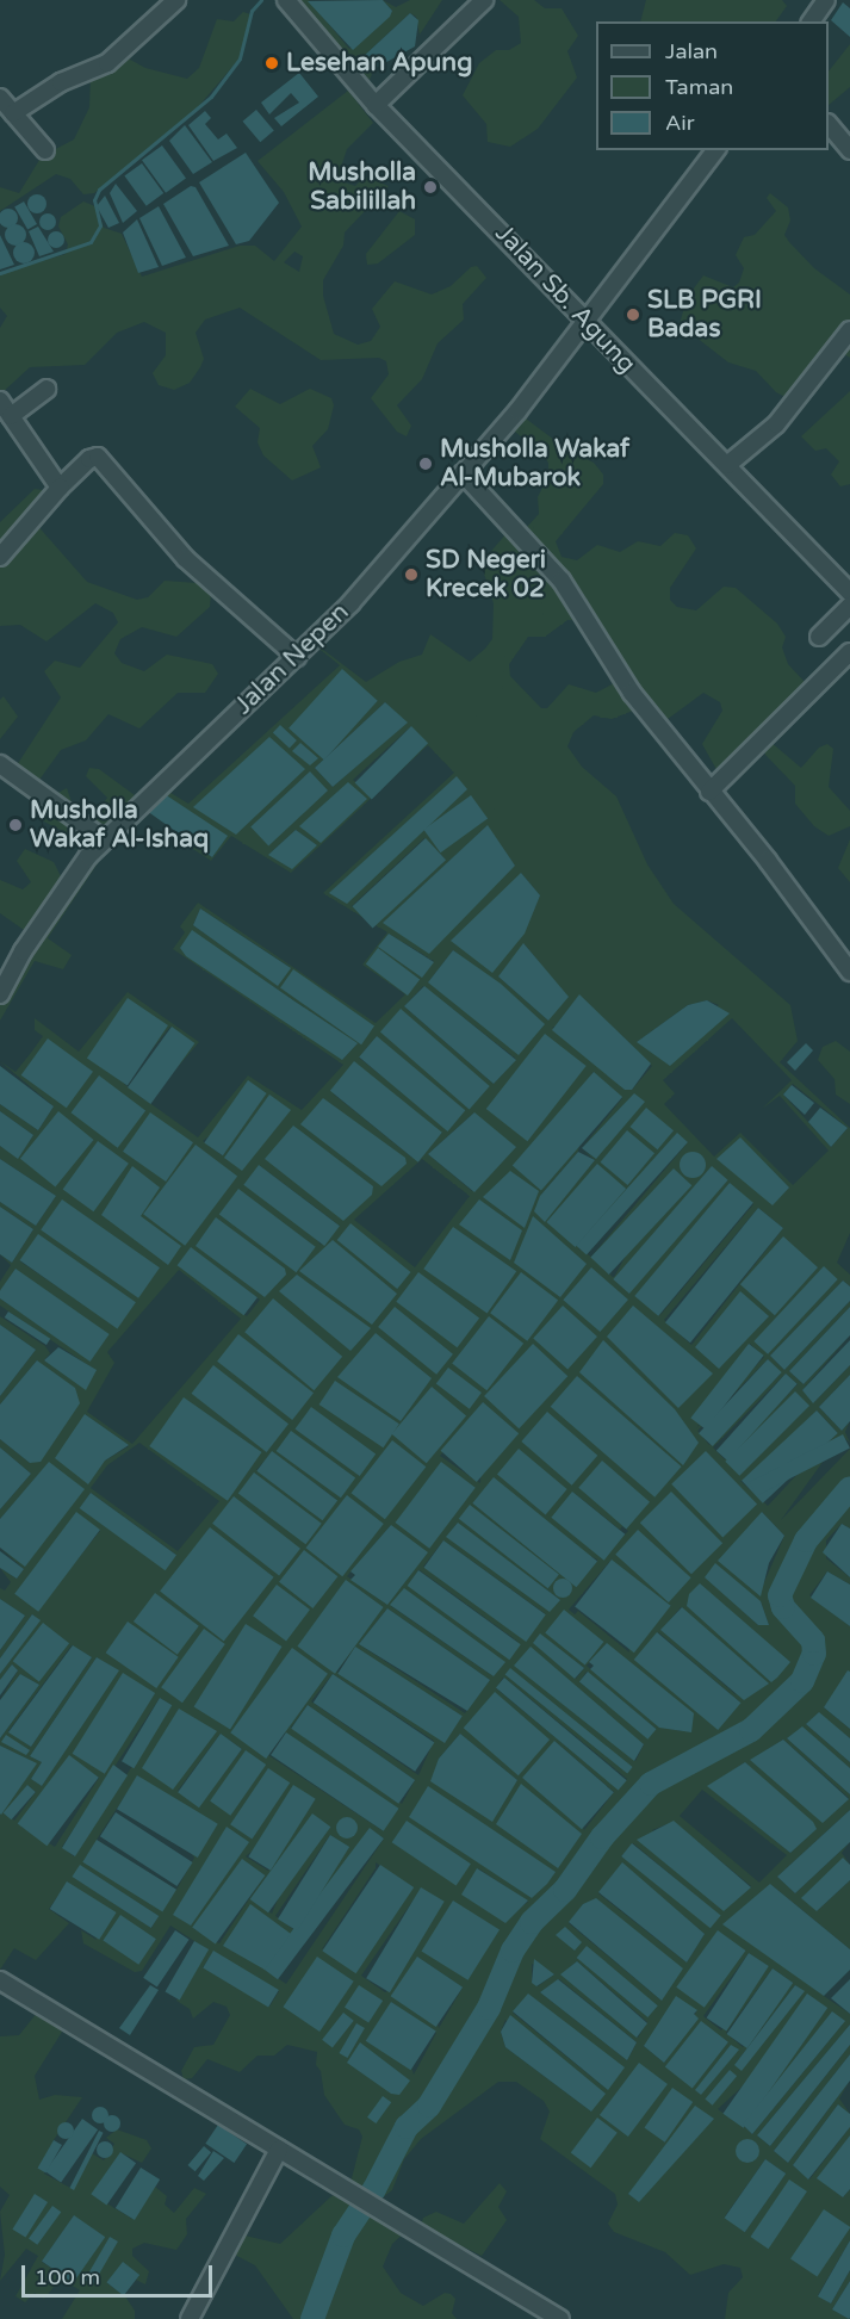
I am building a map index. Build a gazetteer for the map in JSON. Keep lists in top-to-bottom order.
{
  "streets": {
    "street": ["Jalan Sb. Agung", "Jalan Nepen"]
  },
  "crossings": [
    ["Jalan Sb. Agung", "Jalan Nepen"]
  ],
  "places": [
    "Lesehan Apung",
    "Musholla Sabilillah",
    "SLB PGRI Badas",
    "Musholla Wakaf Al-Mubarok",
    "SD Negeri Krecek 02",
    "Musholla Wakaf Al-Ishaq"
  ],
  "legend": ["Jalan", "Taman", "Air"],
  "scale_bar": "100 m"
}
